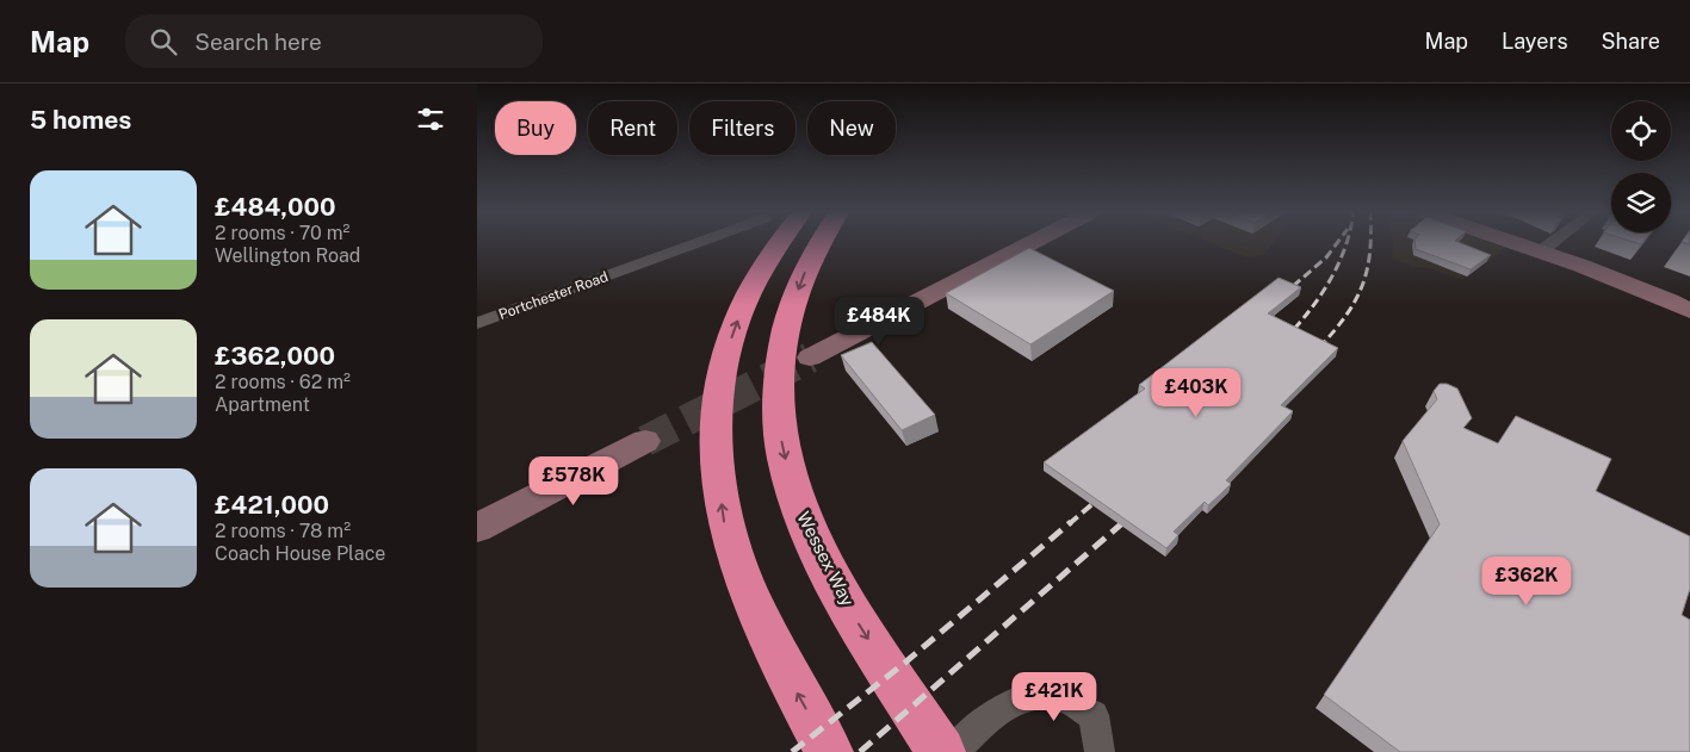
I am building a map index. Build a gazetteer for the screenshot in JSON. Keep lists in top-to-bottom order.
{
  "streets": {
    "highway": ["Wessex Way"],
    "street": ["Portchester Road"]
  },
  "page": {
    "header": "Map",
    "search": "Search here",
    "nav": ["Map", "Layers", "Share"],
    "heading": "5 homes",
    "chip": [
      "Buy",
      "Rent",
      "Filters",
      "New"
    ],
    "list": [
      {
        "name": "£484,000",
        "note": "2 rooms · 70 m² · Wellington Road"
      },
      {
        "name": "£362,000",
        "note": "2 rooms · 62 m² · Apartment"
      },
      {
        "name": "£421,000",
        "note": "2 rooms · 78 m² · Coach House Place"
      }
    ],
    "price": [
      "£484K",
      "£403K",
      "£578K",
      "£362K",
      "£421K"
    ]
  }
}
